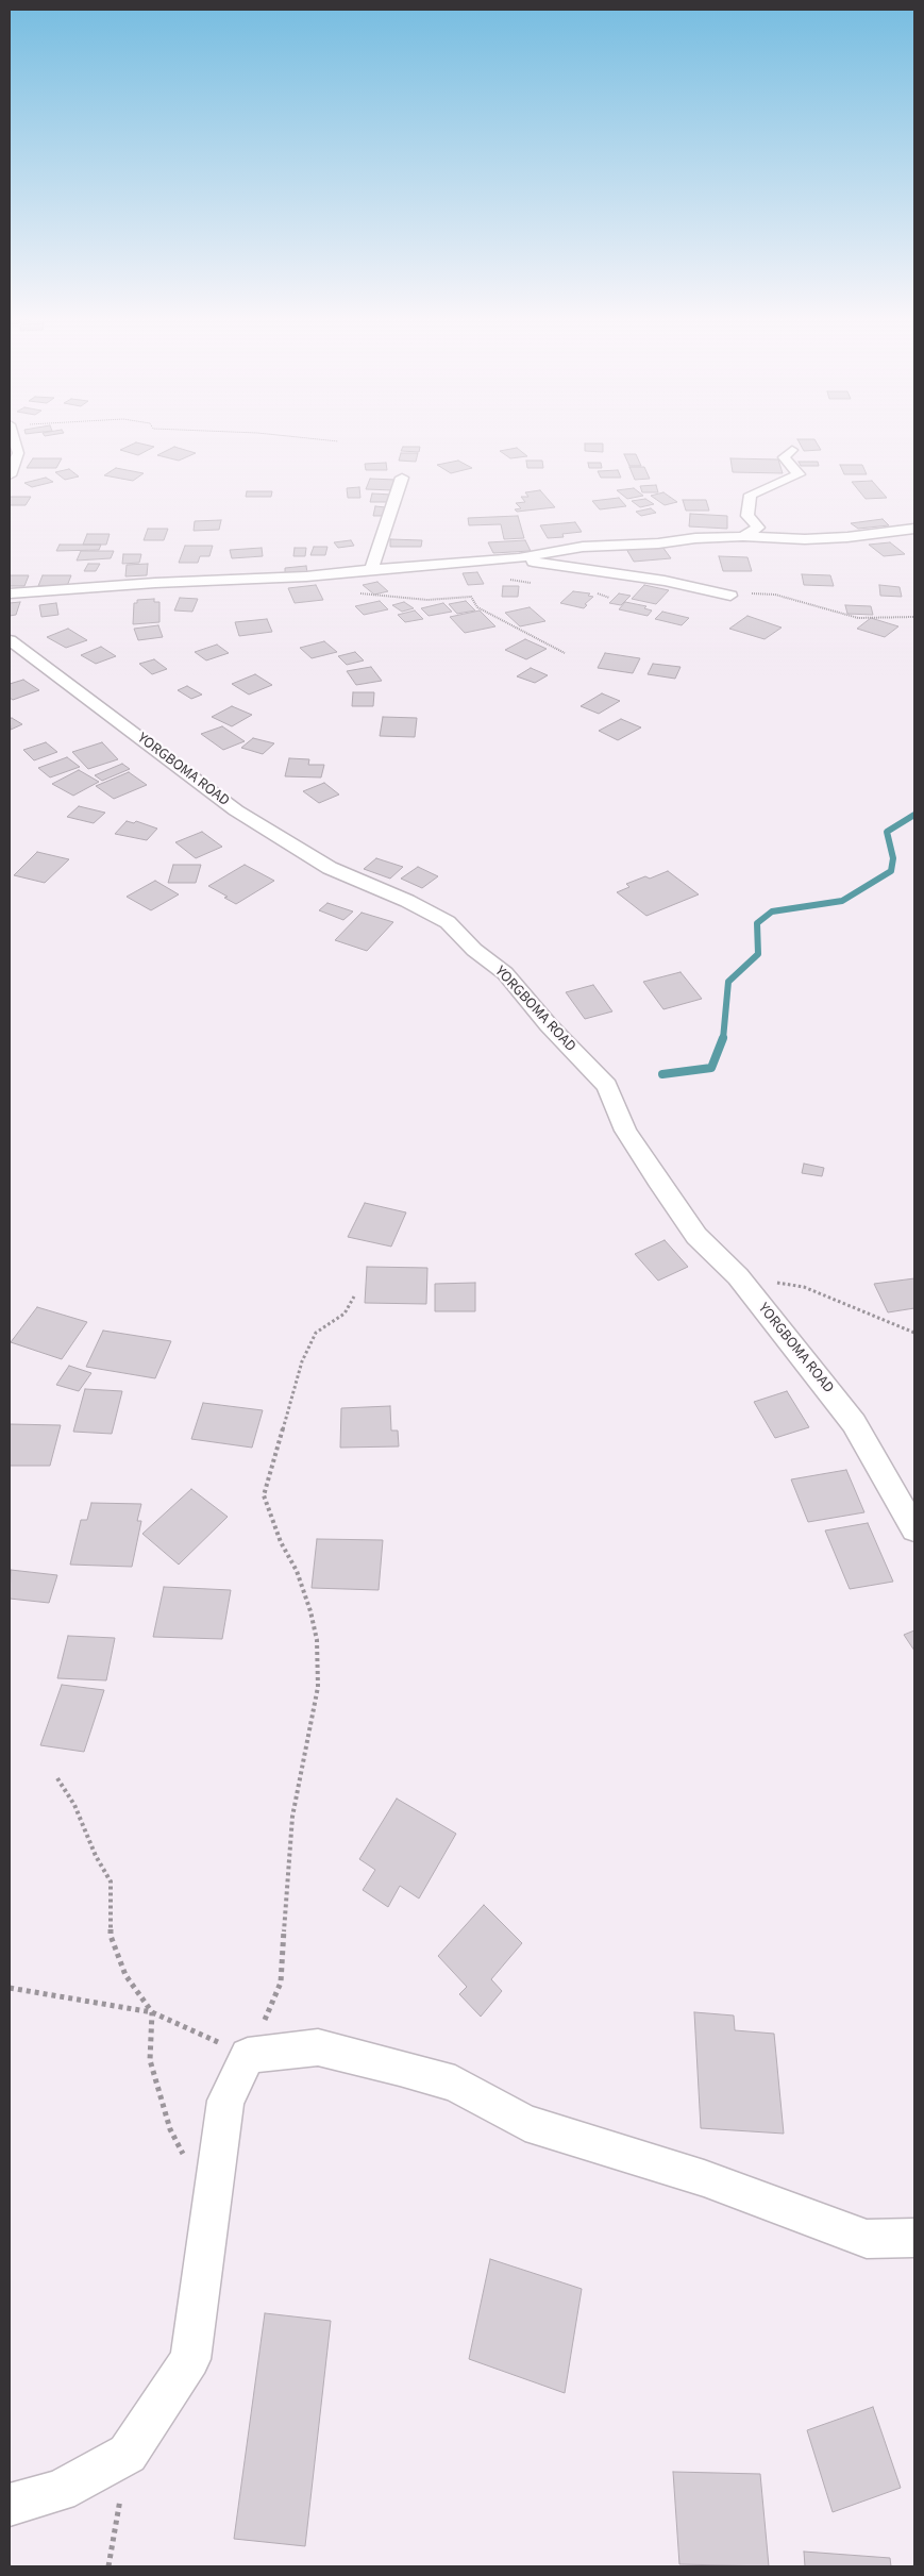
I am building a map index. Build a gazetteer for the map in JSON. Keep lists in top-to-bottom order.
{
  "streets": {
    "street": ["YORGBOMA ROAD"]
  }
}
